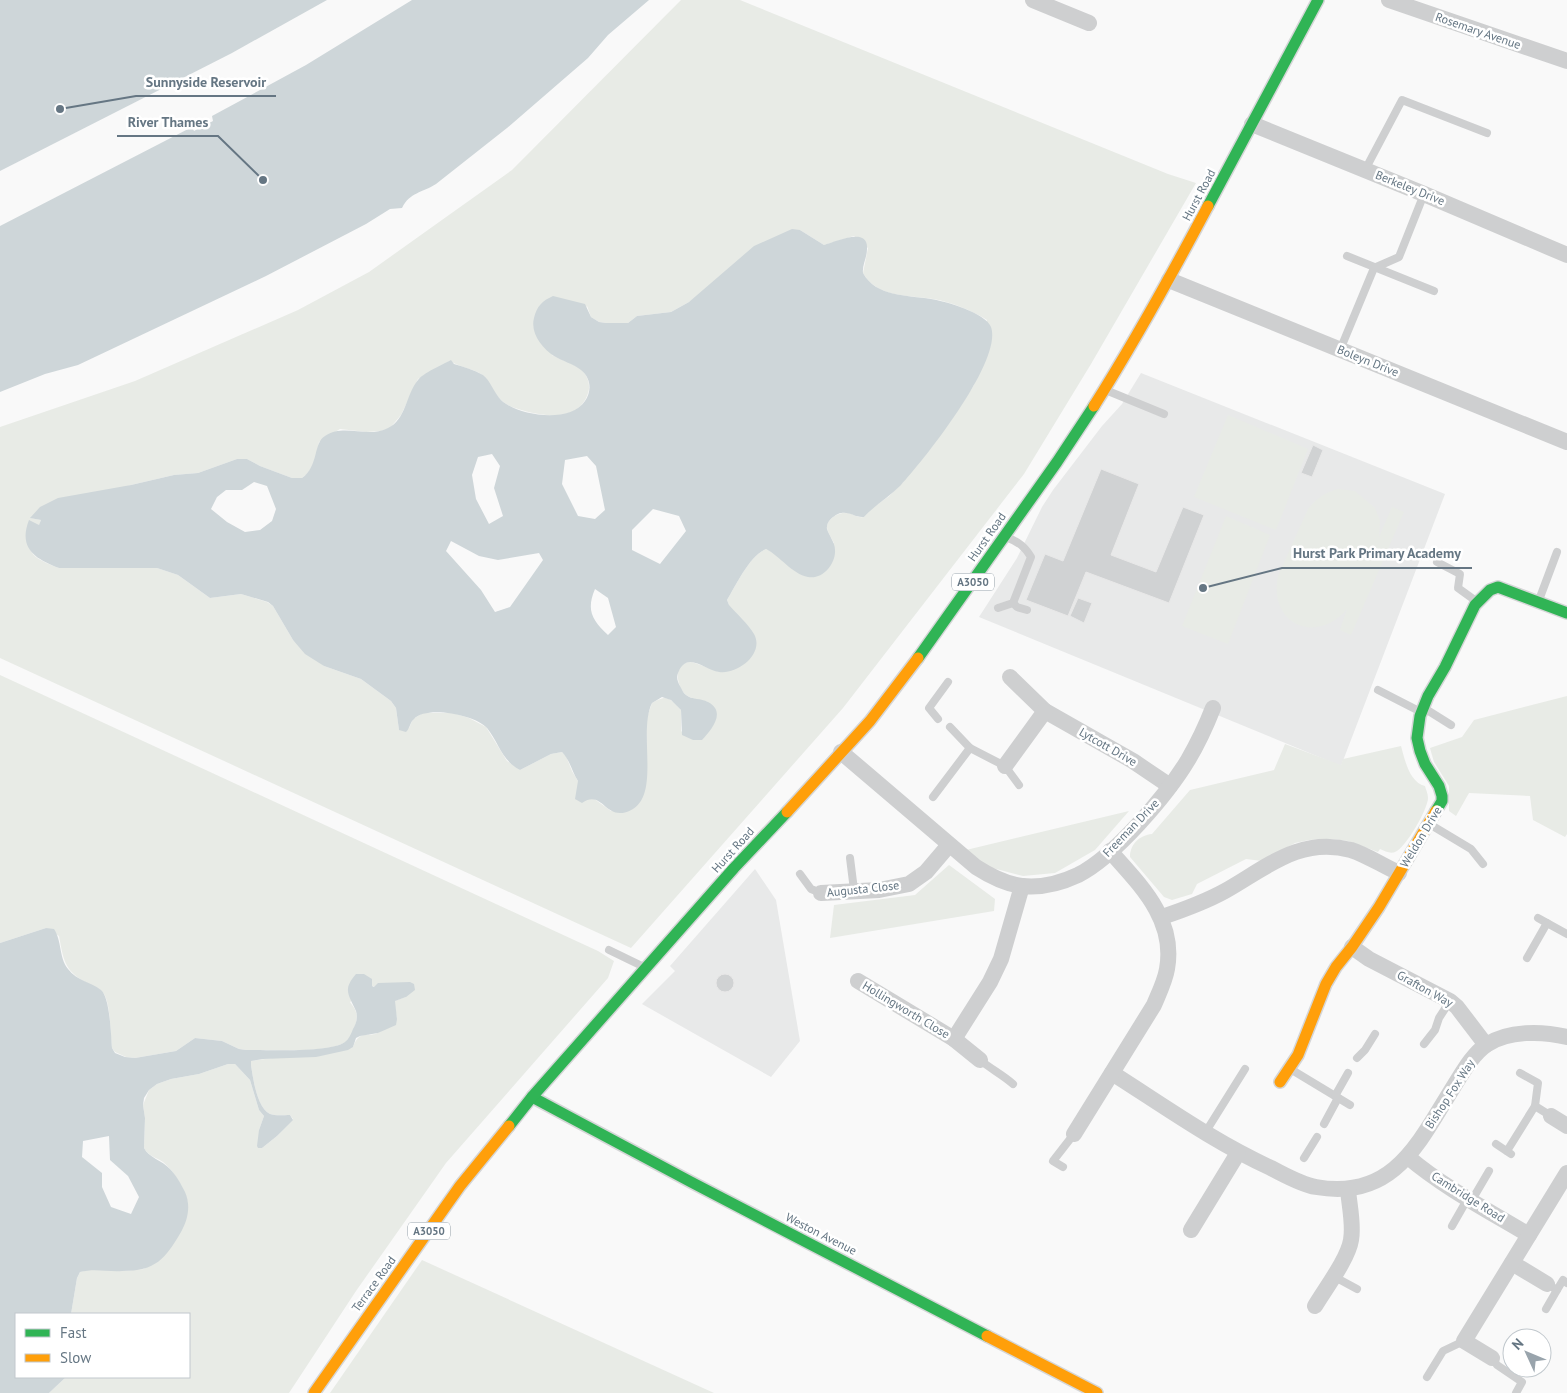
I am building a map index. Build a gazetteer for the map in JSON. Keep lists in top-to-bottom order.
{
  "streets": {
    "main road": [
      "Hurst Road",
      "A3050",
      "Weldon Drive",
      "Weston Avenue",
      "Terrace Road"
    ],
    "street": [
      "Rosemary Avenue",
      "Berkeley Drive",
      "Boleyn Drive",
      "Lytcott Drive",
      "Freeman Drive",
      "Augusta Close",
      "Grafton Way",
      "Hollingworth Close",
      "Bishop Fox Way",
      "Cambridge Road"
    ]
  },
  "crossings": [
    ["Berkeley Drive", "Hurst Road"],
    ["Hurst Road", "Boleyn Drive"],
    ["Hurst Road", "Freeman Drive"],
    ["Hurst Road", "Weston Avenue"],
    ["Hurst Road", "Terrace Road"],
    ["Lytcott Drive", "Freeman Drive"],
    ["Freeman Drive", "Augusta Close"],
    ["Freeman Drive", "Hollingworth Close"],
    ["Grafton Way", "Bishop Fox Way"],
    ["Bishop Fox Way", "Cambridge Road"],
    ["Weston Avenue", "Terrace Road"]
  ],
  "places": ["Sunnyside Reservoir", "River Thames", "Hurst Park Primary Academy"],
  "legend": ["Fast", "Slow"],
  "north": "top left"
}
